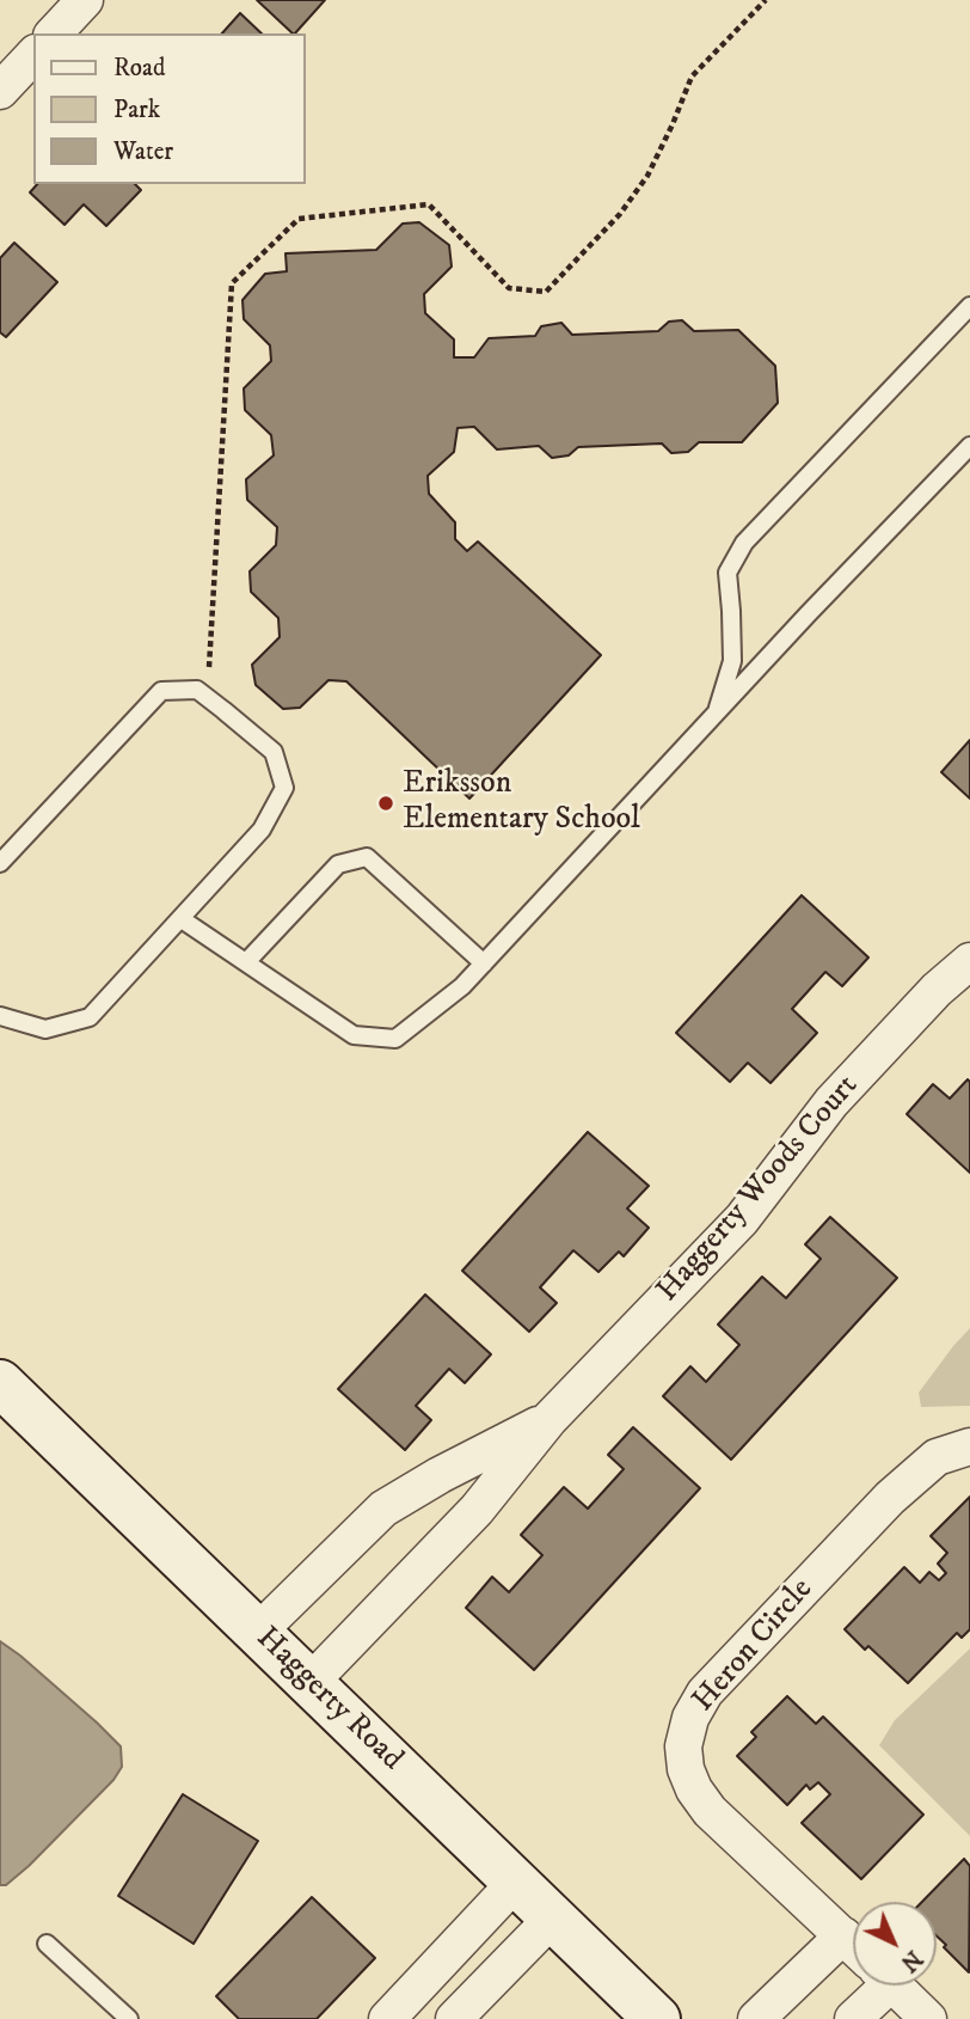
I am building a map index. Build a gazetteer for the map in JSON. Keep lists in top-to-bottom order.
{
  "streets": {
    "main road": ["Haggerty Road"],
    "street": ["Haggerty Woods Court", "Heron Circle"]
  },
  "crossings": [
    ["Haggerty Woods Court", "Haggerty Road"]
  ],
  "places": ["Eriksson Elementary School"],
  "legend": ["Road", "Park", "Water"],
  "north": "bottom right"
}
